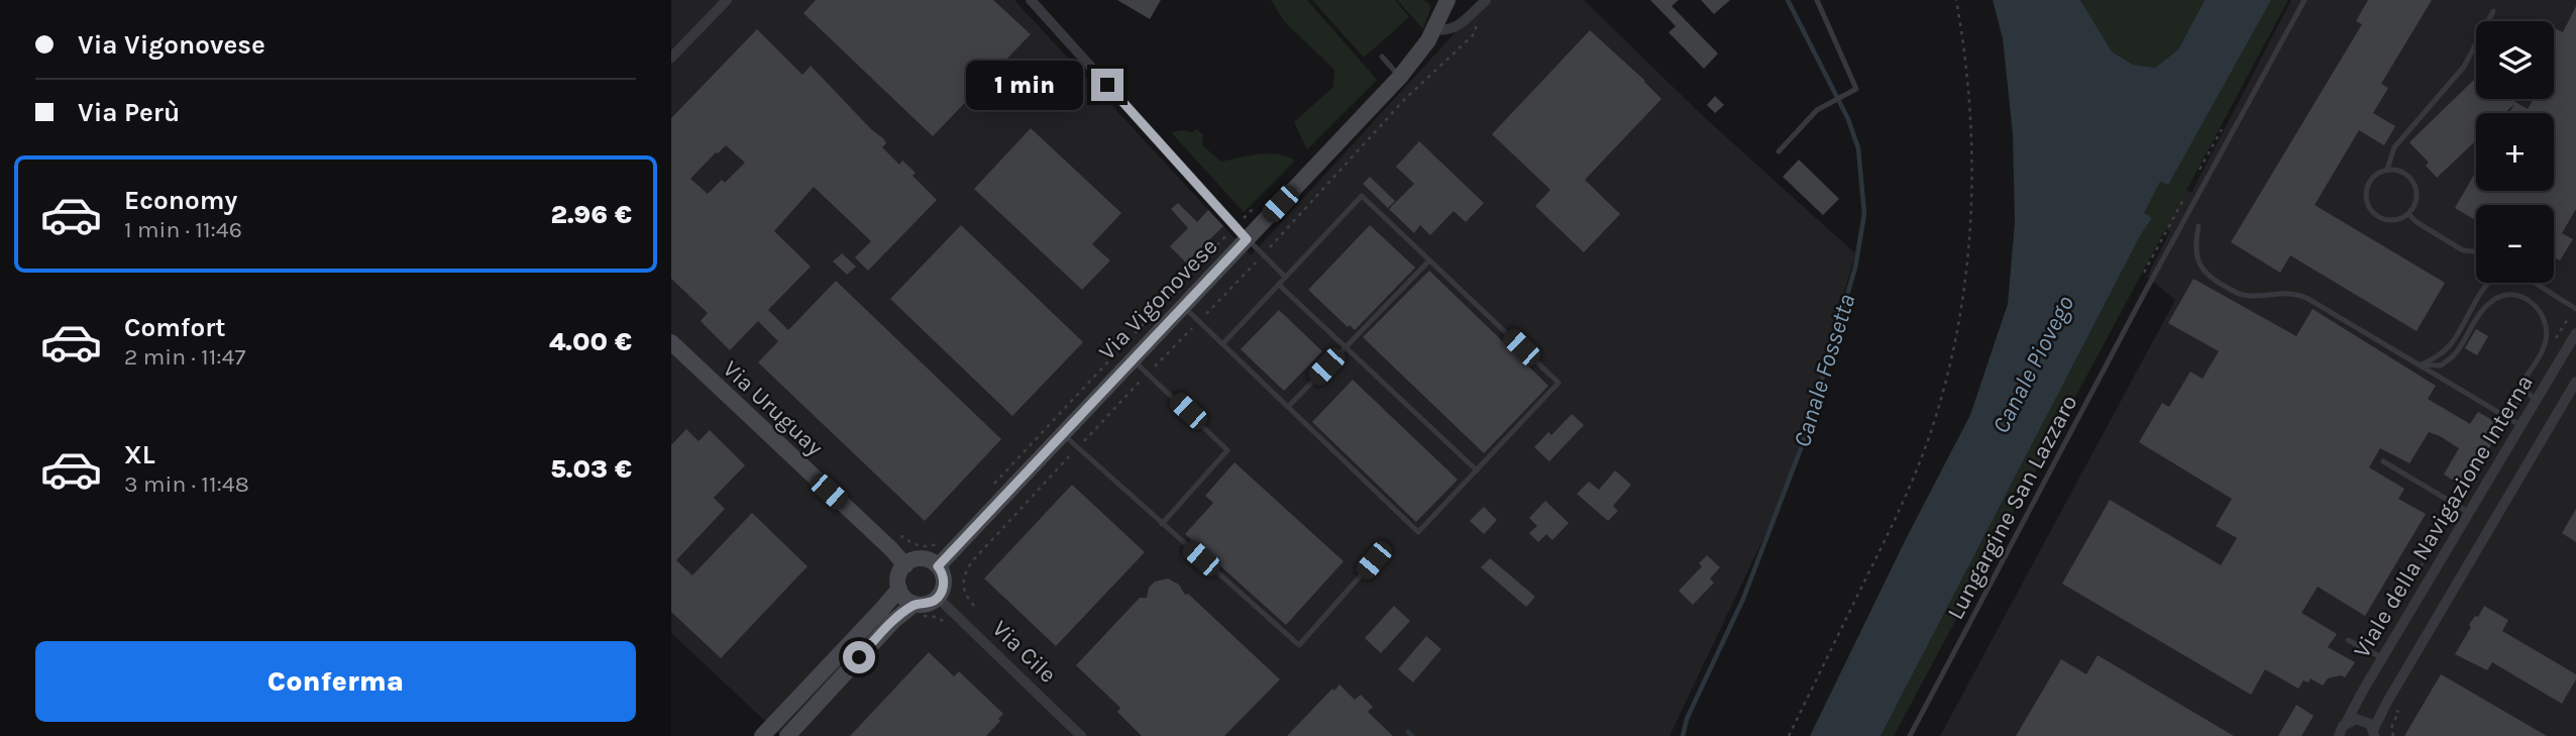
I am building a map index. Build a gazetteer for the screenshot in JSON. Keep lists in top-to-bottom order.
{
  "streets": {
    "main road": ["Via Vigonovese", "Via Uruguay"],
    "street": ["Viale della Navigazione Interna", "Via Cile"],
    "lane": ["Lungargine San Lazzaro"]
  },
  "crossings": [
    ["Via Vigonovese", "Via Uruguay"],
    ["Via Vigonovese", "Via Cile"],
    ["Via Uruguay", "Via Cile"]
  ],
  "water": ["Canale Piovego", "Canale Fossetta"],
  "page": {
    "banner": ["Via Vigonovese", "Via Perù"],
    "map_buttons": ["+", "−"],
    "bubble": "1 min",
    "list": [
      {
        "name": "Economy",
        "note": "1 min · 11:46",
        "value": "2.96 €"
      },
      {
        "name": "Comfort",
        "note": "2 min · 11:47",
        "value": "4.00 €"
      },
      {
        "name": "XL",
        "note": "3 min · 11:48",
        "value": "5.03 €"
      }
    ],
    "buttons": "Conferma"
  }
}
